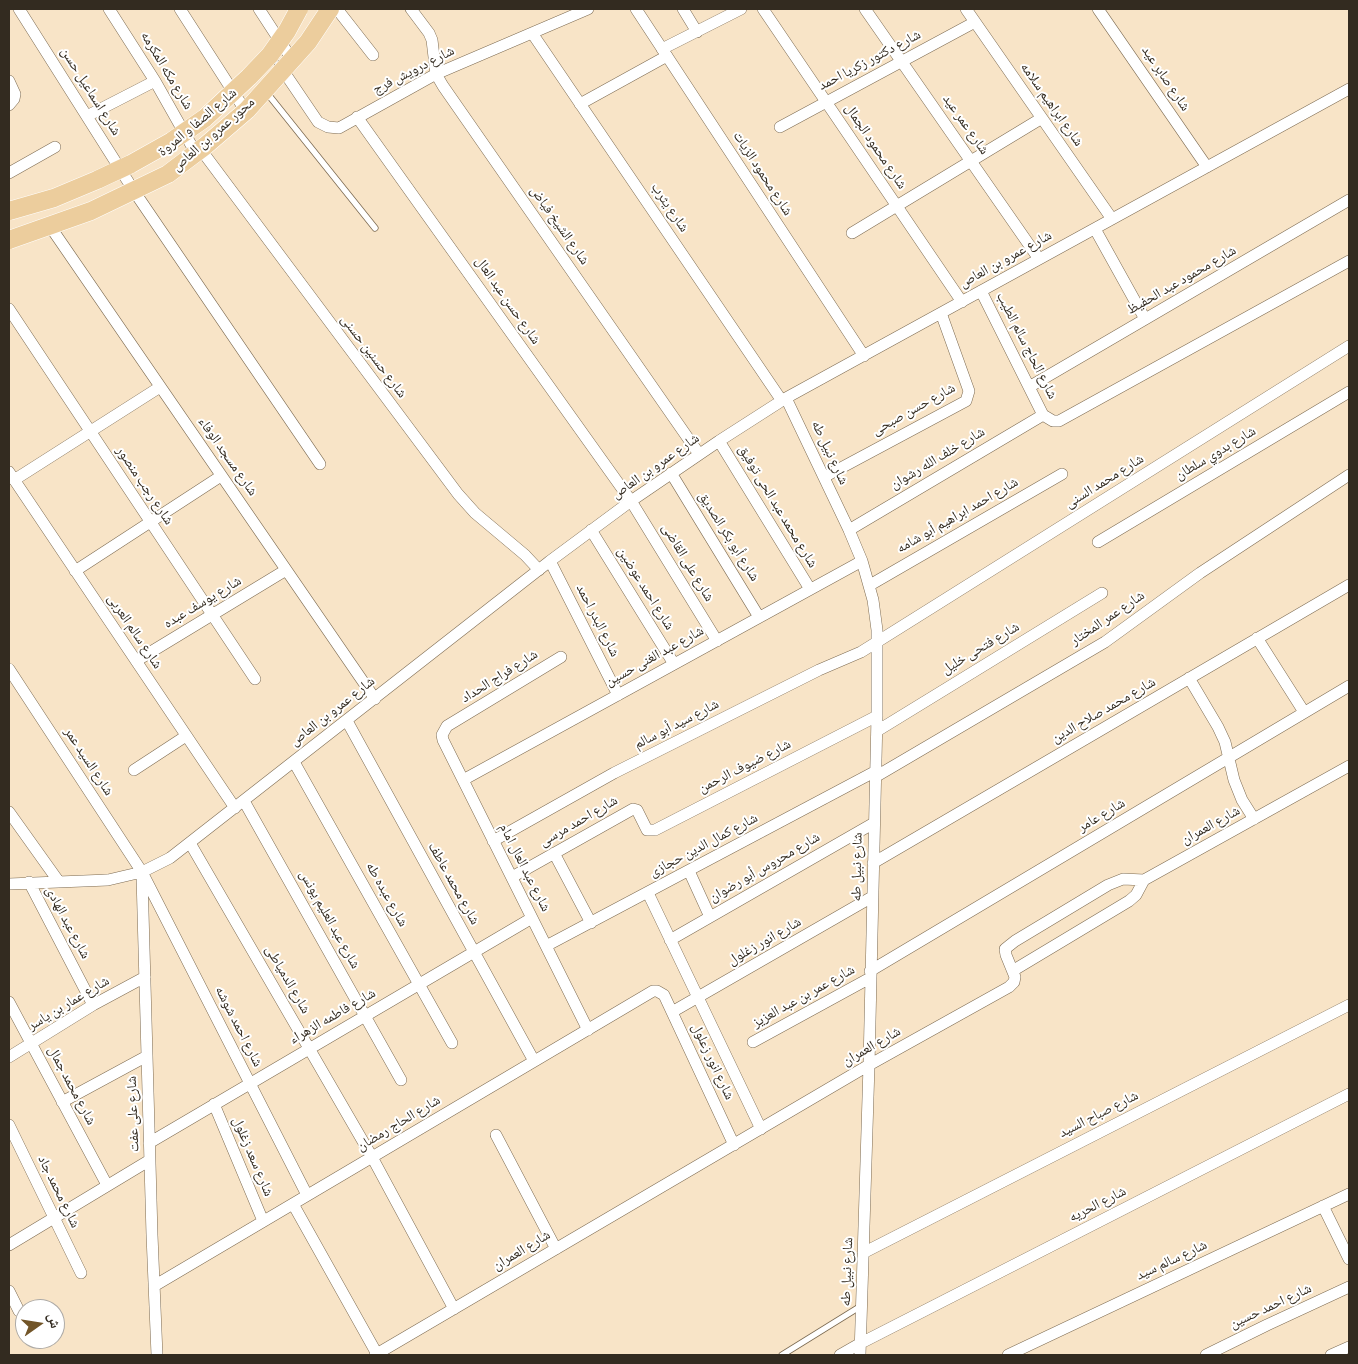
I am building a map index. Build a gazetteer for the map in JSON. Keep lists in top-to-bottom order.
{
  "streets": {
    "main road": ["محور عمرو بن العاص"],
    "street": [
      "شارع دكتور زكريا احمد",
      "شارع مكه المكرمه",
      "شارع درويش فرج",
      "شارع صابر عيد",
      "شارع اسماعيل حسن",
      "شارع ابراهيم سلامه",
      "شارع الصفا و المروة",
      "شارع عمر عيد",
      "شارع محمود الجمال",
      "شارع محمود الزيات",
      "شارع يثرب",
      "شارع الشيخ فياض",
      "شارع عمرو بن العاص",
      "شارع محمود عبد الحفيظ",
      "شارع حسن عبد العال",
      "شارع الحاج سالم الطيب",
      "شارع حسنين حسنى",
      "شارع حسن صبحى",
      "شارع نبيل طه",
      "شارع بدوي سلطان",
      "شارع مسجد الوفاء",
      "شارع خلف الله رشوان",
      "شارع محمد السنى",
      "شارع رجب منصور",
      "شارع محمد عبد الحى توفيق",
      "شارع احمد ابراهيم أبو شامه",
      "شارع أبو بكر الصديق",
      "شارع على القاضى",
      "شارع احمد عوضين",
      "شارع يوسف عبده",
      "شارع عمر المختار",
      "شارع البدر احمد",
      "شارع سالم العربى",
      "شارع فتحى خليل",
      "شارع عبد الغنى حسين",
      "شارع فراج الحداد",
      "شارع محمد صلاح الدين",
      "شارع سيد أبو سالم",
      "شارع السيد عمر",
      "شارع ضيوف الرحمن",
      "شارع عامر",
      "شارع احمد مرسى",
      "شارع العمران",
      "شارع كمال الدين حجازى",
      "شارع عبد العال امام",
      "شارع محروس أبو رضوان",
      "شارع محمد عاطف",
      "شارع عبده طه",
      "شارع عبد العليم يونس",
      "شارع عبد الهادى",
      "شارع انور زغلول",
      "شارع الدمياطى",
      "شارع عمر بن عبد العزيز",
      "شارع عمار بن ياسر",
      "شارع فاطمه الزهراء",
      "شارع احمد شوشه",
      "شارع انور زعلول",
      "شارع محمد جمال",
      "شارع على عفت",
      "شارع صباح السيد",
      "شارع الحاج رمضان",
      "شارع سعد زغلول",
      "شارع محمد جاد",
      "شارع الحريه",
      "شارع سالم سيد",
      "شارع احمد حسين"
    ]
  },
  "crossings": [
    ["شارع دكتور زكريا احمد", "شارع ابراهيم سلامه"],
    ["شارع دكتور زكريا احمد", "شارع عمر عيد"],
    ["شارع دكتور زكريا احمد", "شارع محمود الجمال"],
    ["شارع مكه المكرمه", "شارع الصفا و المروة"],
    ["شارع مكه المكرمه", "شارع حسنين حسنى"],
    ["شارع درويش فرج", "شارع الصفا و المروة"],
    ["شارع درويش فرج", "شارع يثرب"],
    ["شارع درويش فرج", "شارع الشيخ فياض"],
    ["شارع درويش فرج", "شارع حسن عبد العال"],
    ["شارع صابر عيد", "شارع عمرو بن العاص"],
    ["شارع اسماعيل حسن", "شارع الصفا و المروة"],
    ["شارع ابراهيم سلامه", "شارع عمرو بن العاص"],
    ["شارع الصفا و المروة", "شارع حسنين حسنى"],
    ["شارع الصفا و المروة", "شارع مسجد الوفاء"],
    ["شارع عمر عيد", "شارع عمرو بن العاص"],
    ["شارع محمود الجمال", "شارع عمرو بن العاص"],
    ["شارع محمود الزيات", "شارع عمرو بن العاص"],
    ["شارع يثرب", "شارع عمرو بن العاص"],
    ["شارع يثرب", "شارع نبيل طه"],
    ["شارع الشيخ فياض", "شارع عمرو بن العاص"],
    ["شارع عمرو بن العاص", "شارع حسن عبد العال"],
    ["شارع عمرو بن العاص", "شارع الحاج سالم الطيب"],
    ["شارع عمرو بن العاص", "شارع حسنين حسنى"],
    ["شارع عمرو بن العاص", "شارع حسن صبحى"],
    ["شارع عمرو بن العاص", "شارع نبيل طه"],
    ["شارع عمرو بن العاص", "شارع مسجد الوفاء"],
    ["شارع عمرو بن العاص", "شارع محمد عبد الحى توفيق"],
    ["شارع عمرو بن العاص", "شارع أبو بكر الصديق"],
    ["شارع عمرو بن العاص", "شارع على القاضى"],
    ["شارع عمرو بن العاص", "شارع احمد عوضين"],
    ["شارع عمرو بن العاص", "شارع البدر احمد"],
    ["شارع عمرو بن العاص", "شارع سالم العربى"],
    ["شارع عمرو بن العاص", "شارع السيد عمر"],
    ["شارع عمرو بن العاص", "شارع محمد عاطف"],
    ["شارع عمرو بن العاص", "شارع عبده طه"],
    ["شارع عمرو بن العاص", "شارع عبد العليم يونس"],
    ["شارع عمرو بن العاص", "شارع عبد الهادى"],
    ["شارع عمرو بن العاص", "شارع الدمياطى"],
    ["شارع عمرو بن العاص", "شارع احمد شوشه"],
    ["شارع عمرو بن العاص", "شارع على عفت"],
    ["شارع محمود عبد الحفيظ", "شارع الحاج سالم الطيب"],
    ["شارع حسن عبد العال", "شارع على القاضى"],
    ["شارع الحاج سالم الطيب", "شارع خلف الله رشوان"],
    ["شارع حسن صبحى", "شارع نبيل طه"],
    ["شارع نبيل طه", "شارع خلف الله رشوان"],
    ["شارع نبيل طه", "شارع محمد السنى"],
    ["شارع نبيل طه", "شارع احمد ابراهيم أبو شامه"],
    ["شارع نبيل طه", "شارع عمر المختار"],
    ["شارع نبيل طه", "شارع فتحى خليل"],
    ["شارع نبيل طه", "شارع عبد الغنى حسين"],
    ["شارع نبيل طه", "شارع محمد صلاح الدين"],
    ["شارع نبيل طه", "شارع سيد أبو سالم"],
    ["شارع نبيل طه", "شارع ضيوف الرحمن"],
    ["شارع نبيل طه", "شارع عامر"],
    ["شارع نبيل طه", "شارع العمران"],
    ["شارع نبيل طه", "شارع كمال الدين حجازى"],
    ["شارع نبيل طه", "شارع محروس أبو رضوان"],
    ["شارع نبيل طه", "شارع انور زغلول"],
    ["شارع نبيل طه", "شارع عمر بن عبد العزيز"],
    ["شارع نبيل طه", "شارع صباح السيد"],
    ["شارع نبيل طه", "شارع الحريه"],
    ["شارع مسجد الوفاء", "شارع يوسف عبده"],
    ["شارع محمد السنى", "شارع سيد أبو سالم"],
    ["شارع رجب منصور", "شارع يوسف عبده"],
    ["شارع محمد عبد الحى توفيق", "شارع عبد الغنى حسين"],
    ["شارع أبو بكر الصديق", "شارع عبد الغنى حسين"],
    ["شارع على القاضى", "شارع عبد الغنى حسين"],
    ["شارع احمد عوضين", "شارع عبد الغنى حسين"],
    ["شارع يوسف عبده", "شارع سالم العربى"],
    ["شارع عمر المختار", "شارع كمال الدين حجازى"],
    ["شارع البدر احمد", "شارع عبد الغنى حسين"],
    ["شارع سالم العربى", "شارع عبد العليم يونس"],
    ["شارع عبد الغنى حسين", "شارع عبد العال امام"],
    ["شارع فراج الحداد", "شارع عبد العال امام"],
    ["شارع سيد أبو سالم", "شارع عبد العال امام"],
    ["شارع السيد عمر", "شارع احمد شوشه"],
    ["شارع السيد عمر", "شارع على عفت"],
    ["شارع ضيوف الرحمن", "شارع احمد مرسى"],
    ["شارع عامر", "شارع عمر بن عبد العزيز"],
    ["شارع احمد مرسى", "شارع عبد العال امام"],
    ["شارع العمران", "شارع الدمياطى"],
    ["شارع العمران", "شارع انور زعلول"],
    ["شارع كمال الدين حجازى", "شارع عبد العال امام"],
    ["شارع عبد العال امام", "شارع فاطمه الزهراء"],
    ["شارع عبد العال امام", "شارع الحاج رمضان"],
    ["شارع محمد عاطف", "شارع فاطمه الزهراء"],
    ["شارع محمد عاطف", "شارع الحاج رمضان"],
    ["شارع عبده طه", "شارع فاطمه الزهراء"],
    ["شارع عبد العليم يونس", "شارع فاطمه الزهراء"],
    ["شارع عبد الهادى", "شارع عمار بن ياسر"],
    ["شارع انور زغلول", "شارع انور زعلول"],
    ["شارع الدمياطى", "شارع فاطمه الزهراء"],
    ["شارع الدمياطى", "شارع الحاج رمضان"],
    ["شارع عمار بن ياسر", "شارع محمد جمال"],
    ["شارع عمار بن ياسر", "شارع على عفت"],
    ["شارع فاطمه الزهراء", "شارع احمد شوشه"],
    ["شارع فاطمه الزهراء", "شارع على عفت"],
    ["شارع فاطمه الزهراء", "شارع سعد زغلول"],
    ["شارع احمد شوشه", "شارع على عفت"],
    ["شارع احمد شوشه", "شارع الحاج رمضان"],
    ["شارع انور زعلول", "شارع الحاج رمضان"],
    ["شارع على عفت", "شارع الحاج رمضان"],
    ["شارع الحاج رمضان", "شارع سعد زغلول"]
  ],
  "north": "right"
}
